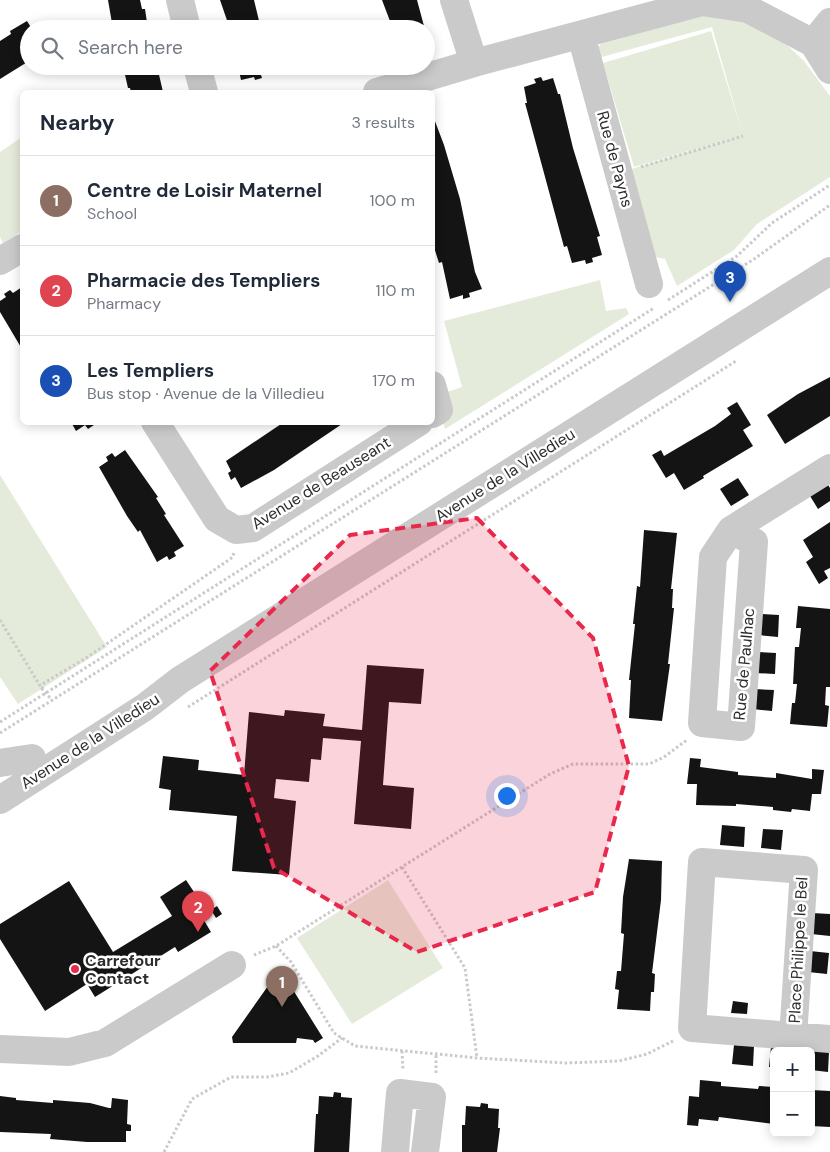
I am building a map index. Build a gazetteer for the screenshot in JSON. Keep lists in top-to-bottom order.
{
  "streets": {
    "street": [
      "Rue de Payns",
      "Avenue de la Villedieu",
      "Avenue de Beauseant",
      "Rue de Paulhac",
      "Place Philippe le Bel"
    ]
  },
  "places": ["Carrefour Contact"],
  "page": {
    "search": "Search here",
    "heading": ["Nearby", "3 results"],
    "list": [
      {
        "mark": "1",
        "name": "Centre de Loisir Maternel",
        "note": "School",
        "value": "100 m"
      },
      {
        "mark": "2",
        "name": "Pharmacie des Templiers",
        "note": "Pharmacy",
        "value": "110 m"
      },
      {
        "mark": "3",
        "name": "Les Templiers",
        "note": "Bus stop · Avenue de la Villedieu",
        "value": "170 m"
      }
    ],
    "pins": ["3", "2", "1"],
    "map_buttons": ["+", "−"]
  }
}
